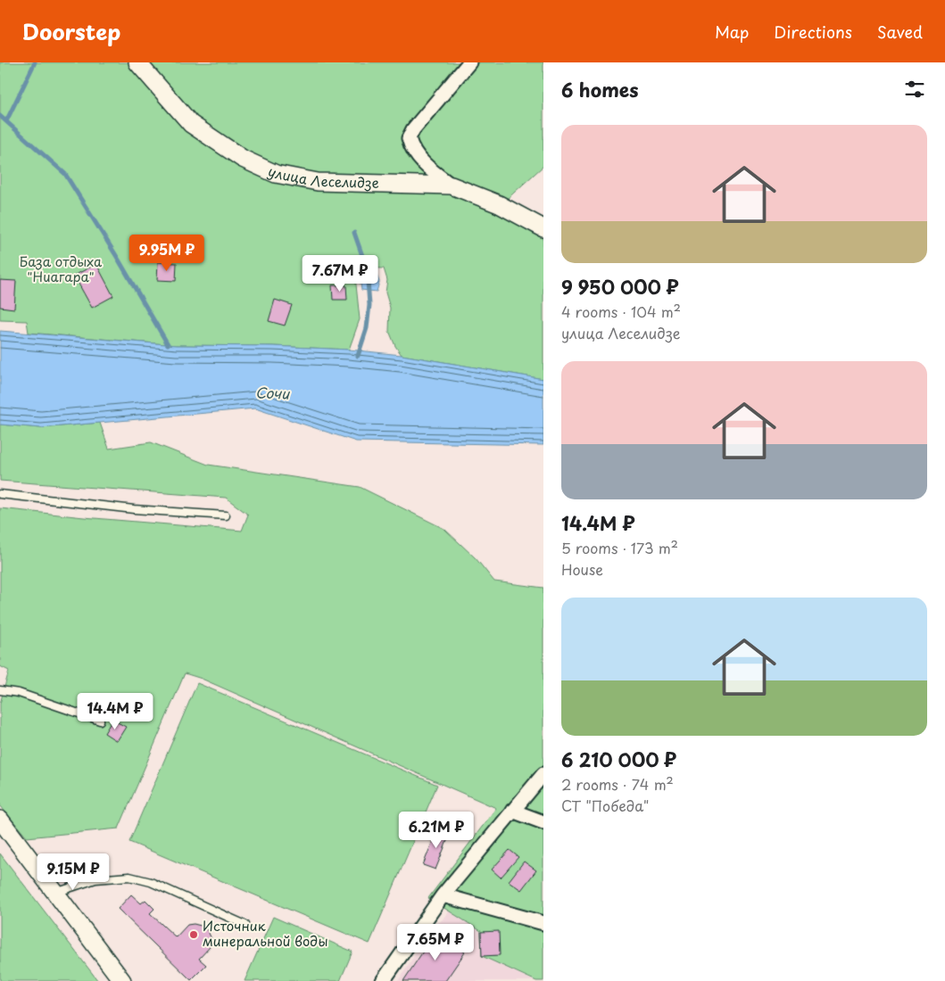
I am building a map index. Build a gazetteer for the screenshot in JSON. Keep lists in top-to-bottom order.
{
  "streets": {
    "street": ["улица Леселидзе"]
  },
  "water": ["Сочи"],
  "parks": ["База отдыха \"Ниагара\""],
  "places": ["Источник минеральной воды"],
  "page": {
    "header": "Doorstep",
    "nav": ["Map", "Directions", "Saved"],
    "heading": "6 homes",
    "list": [
      {
        "name": "9 950 000 ₽",
        "note": "4 rooms · 104 m² · улица Леселидзе"
      },
      {
        "name": "14.4M ₽",
        "note": "5 rooms · 173 m² · House"
      },
      {
        "name": "6 210 000 ₽",
        "note": "2 rooms · 74 m² · СТ \"Победа\""
      }
    ],
    "price": [
      "9.95M ₽",
      "7.67M ₽",
      "14.4M ₽",
      "6.21M ₽",
      "9.15M ₽",
      "7.65M ₽"
    ]
  }
}
